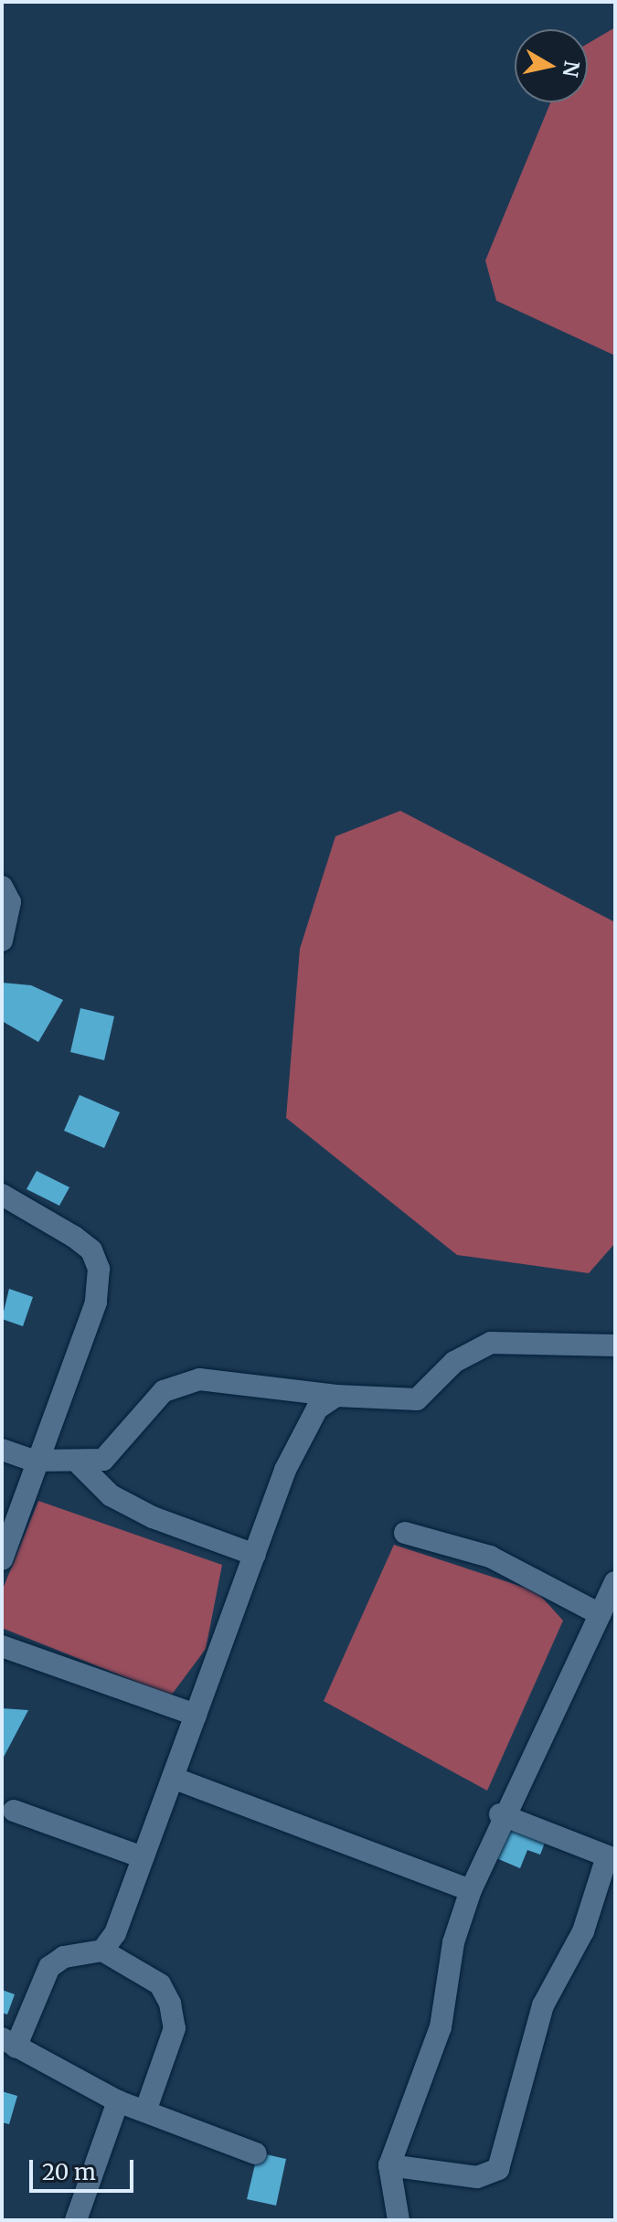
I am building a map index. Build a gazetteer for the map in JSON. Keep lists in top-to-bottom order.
{
  "scale_bar": "20 m",
  "north": "right"
}
